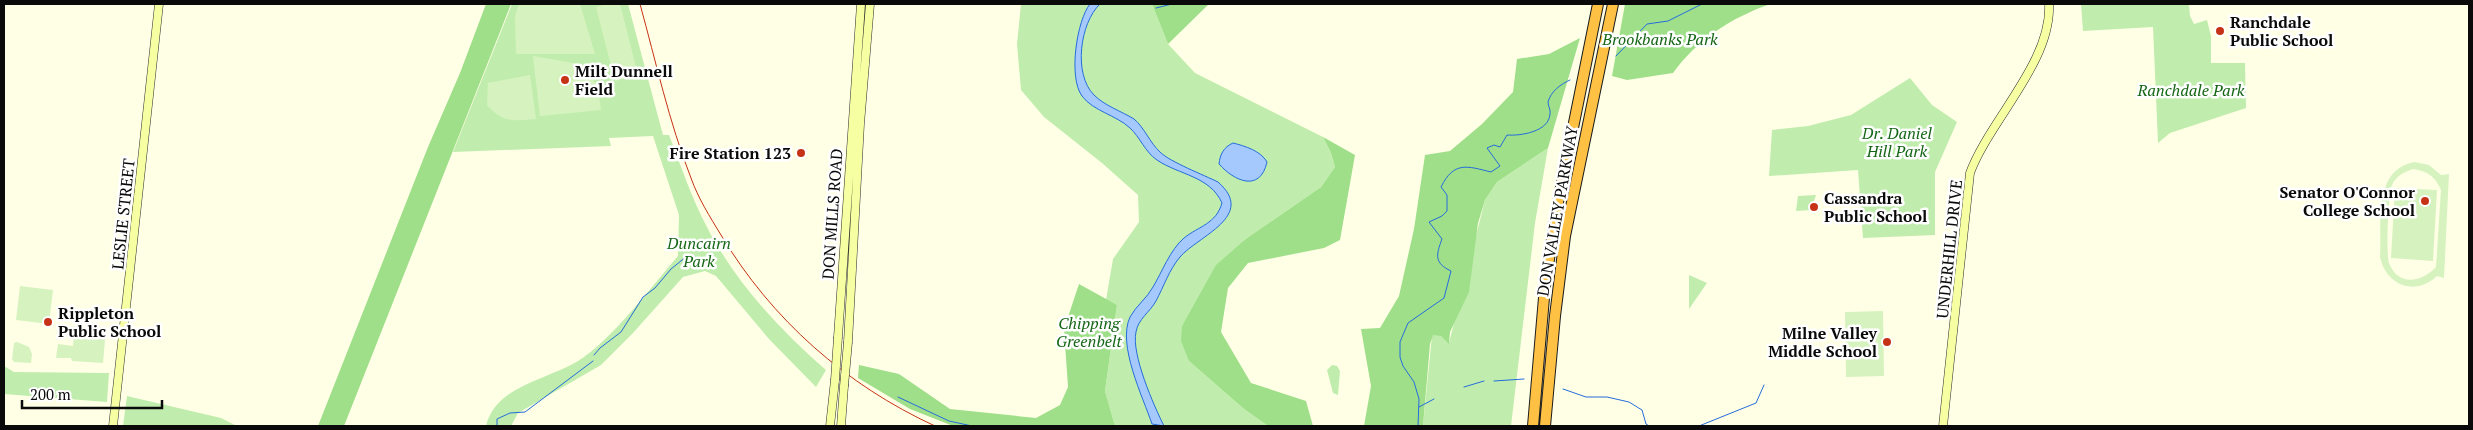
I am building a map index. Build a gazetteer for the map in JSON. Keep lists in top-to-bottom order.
{
  "streets": {
    "highway": ["DON VALLEY PARKWAY"],
    "main road": ["LESLIE STREET", "DON MILLS ROAD", "UNDERHILL DRIVE"]
  },
  "parks": [
    "Brookbanks Park",
    "Ranchdale Park",
    "Dr. Daniel Hill Park",
    "Duncairn Park",
    "Chipping Greenbelt"
  ],
  "places": [
    "Ranchdale Public School",
    "Milt Dunnell Field",
    "Fire Station 123",
    "Senator O'Connor College School",
    "Cassandra Public School",
    "Rippleton Public School",
    "Milne Valley Middle School"
  ],
  "scale_bar": "200 m"
}
